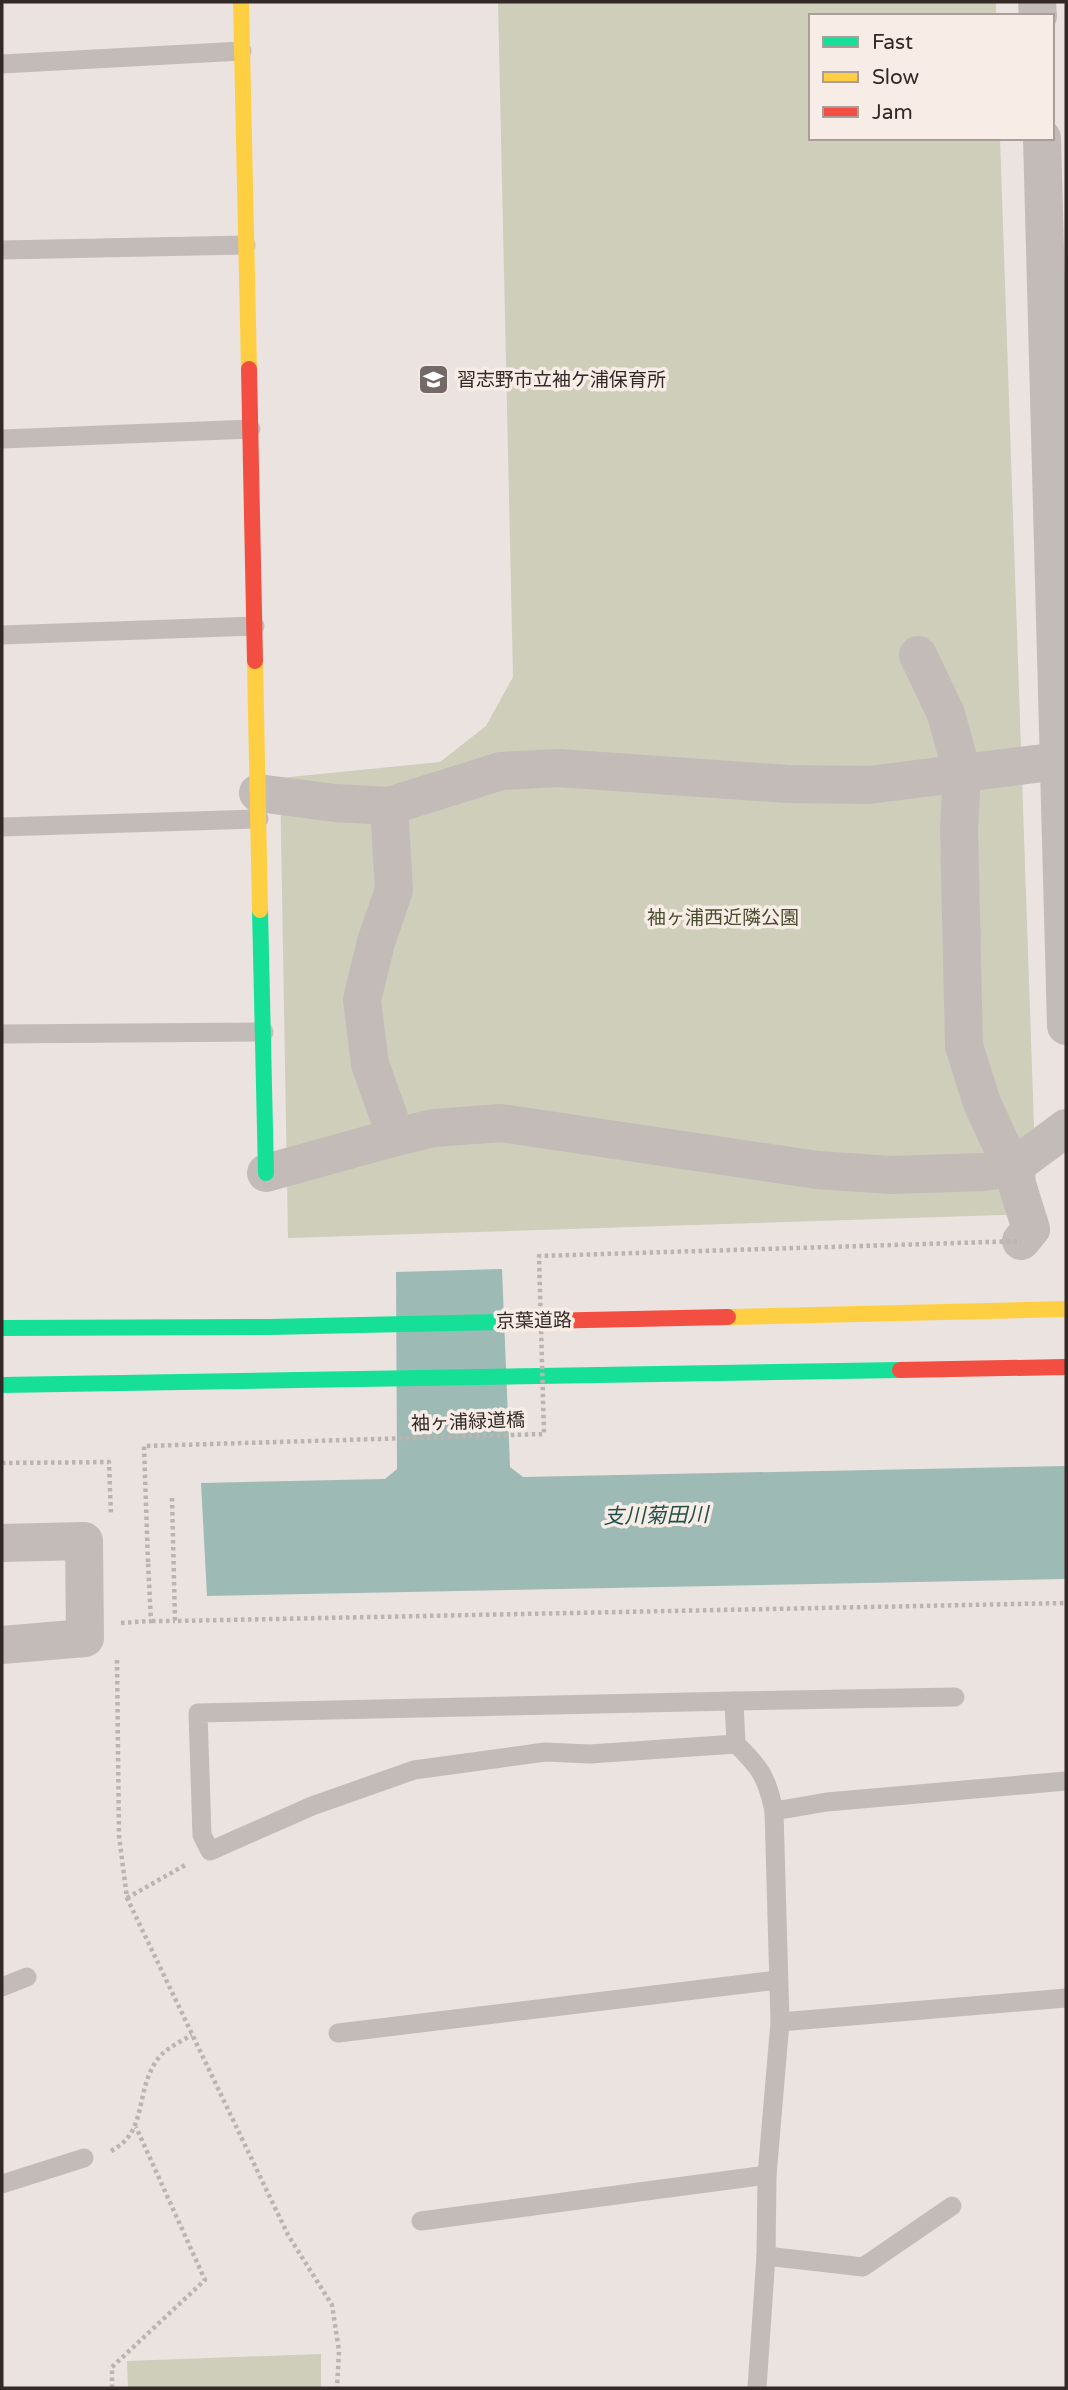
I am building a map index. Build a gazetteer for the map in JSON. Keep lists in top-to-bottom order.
{
  "streets": {
    "main road": ["京葉道路"],
    "path": ["袖ヶ浦緑道橋"]
  },
  "water": ["支川菊田川"],
  "parks": ["袖ヶ浦西近隣公園"],
  "places": {
    "school or university": ["習志野市立袖ケ浦保育所"]
  },
  "legend": ["Fast", "Slow", "Jam"]
}
